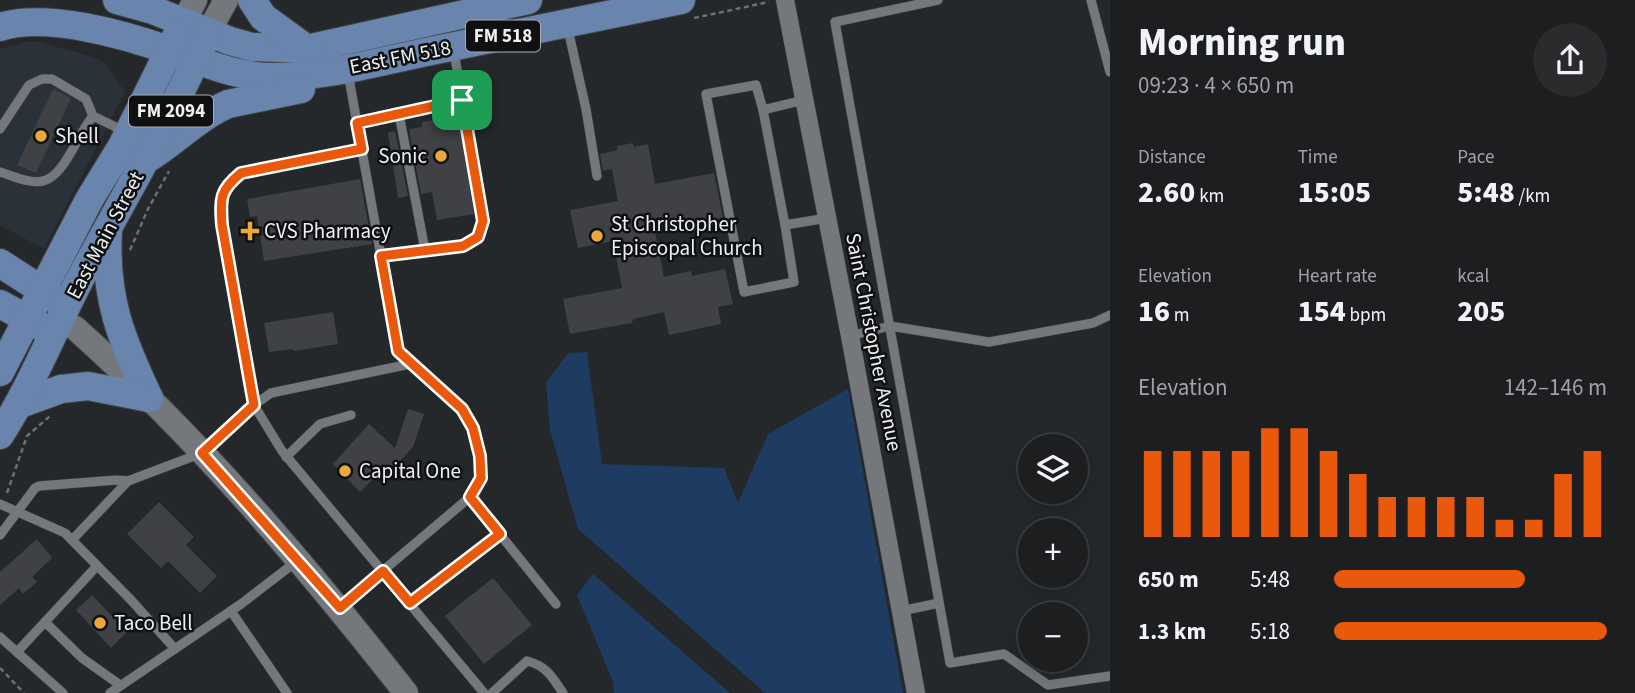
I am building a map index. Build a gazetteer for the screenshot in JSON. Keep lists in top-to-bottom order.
{
  "streets": {
    "main road": [
      "FM 518",
      "East FM 518",
      "FM 2094",
      "East Main Street"
    ],
    "street": ["Saint Christopher Avenue"]
  },
  "crossings": [
    ["FM 518", "East FM 518"],
    ["FM 518", "FM 2094"],
    ["FM 518", "East Main Street"],
    ["East FM 518", "East Main Street"],
    ["FM 2094", "East Main Street"]
  ],
  "places": {
    "other": [
      "Shell",
      "Sonic",
      "St Christopher Episcopal Church",
      "Capital One",
      "Taco Bell"
    ],
    "health": ["CVS Pharmacy"]
  },
  "page": {
    "heading": ["Morning run", "09:23 · 4 × 650 m"],
    "stats": [
      ["Distance", "2.60 km"],
      ["Time", "15:05"],
      ["Pace", "5:48 /km"],
      ["Elevation", "16 m"],
      ["Heart rate", "154 bpm"],
      ["kcal", "205"]
    ],
    "chart": ["Elevation", "142–146 m"],
    "map_buttons": ["+", "−"],
    "list": [
      {
        "name": "650 m",
        "note": "5:48"
      },
      {
        "name": "1.3 km",
        "note": "5:18"
      }
    ]
  }
}
